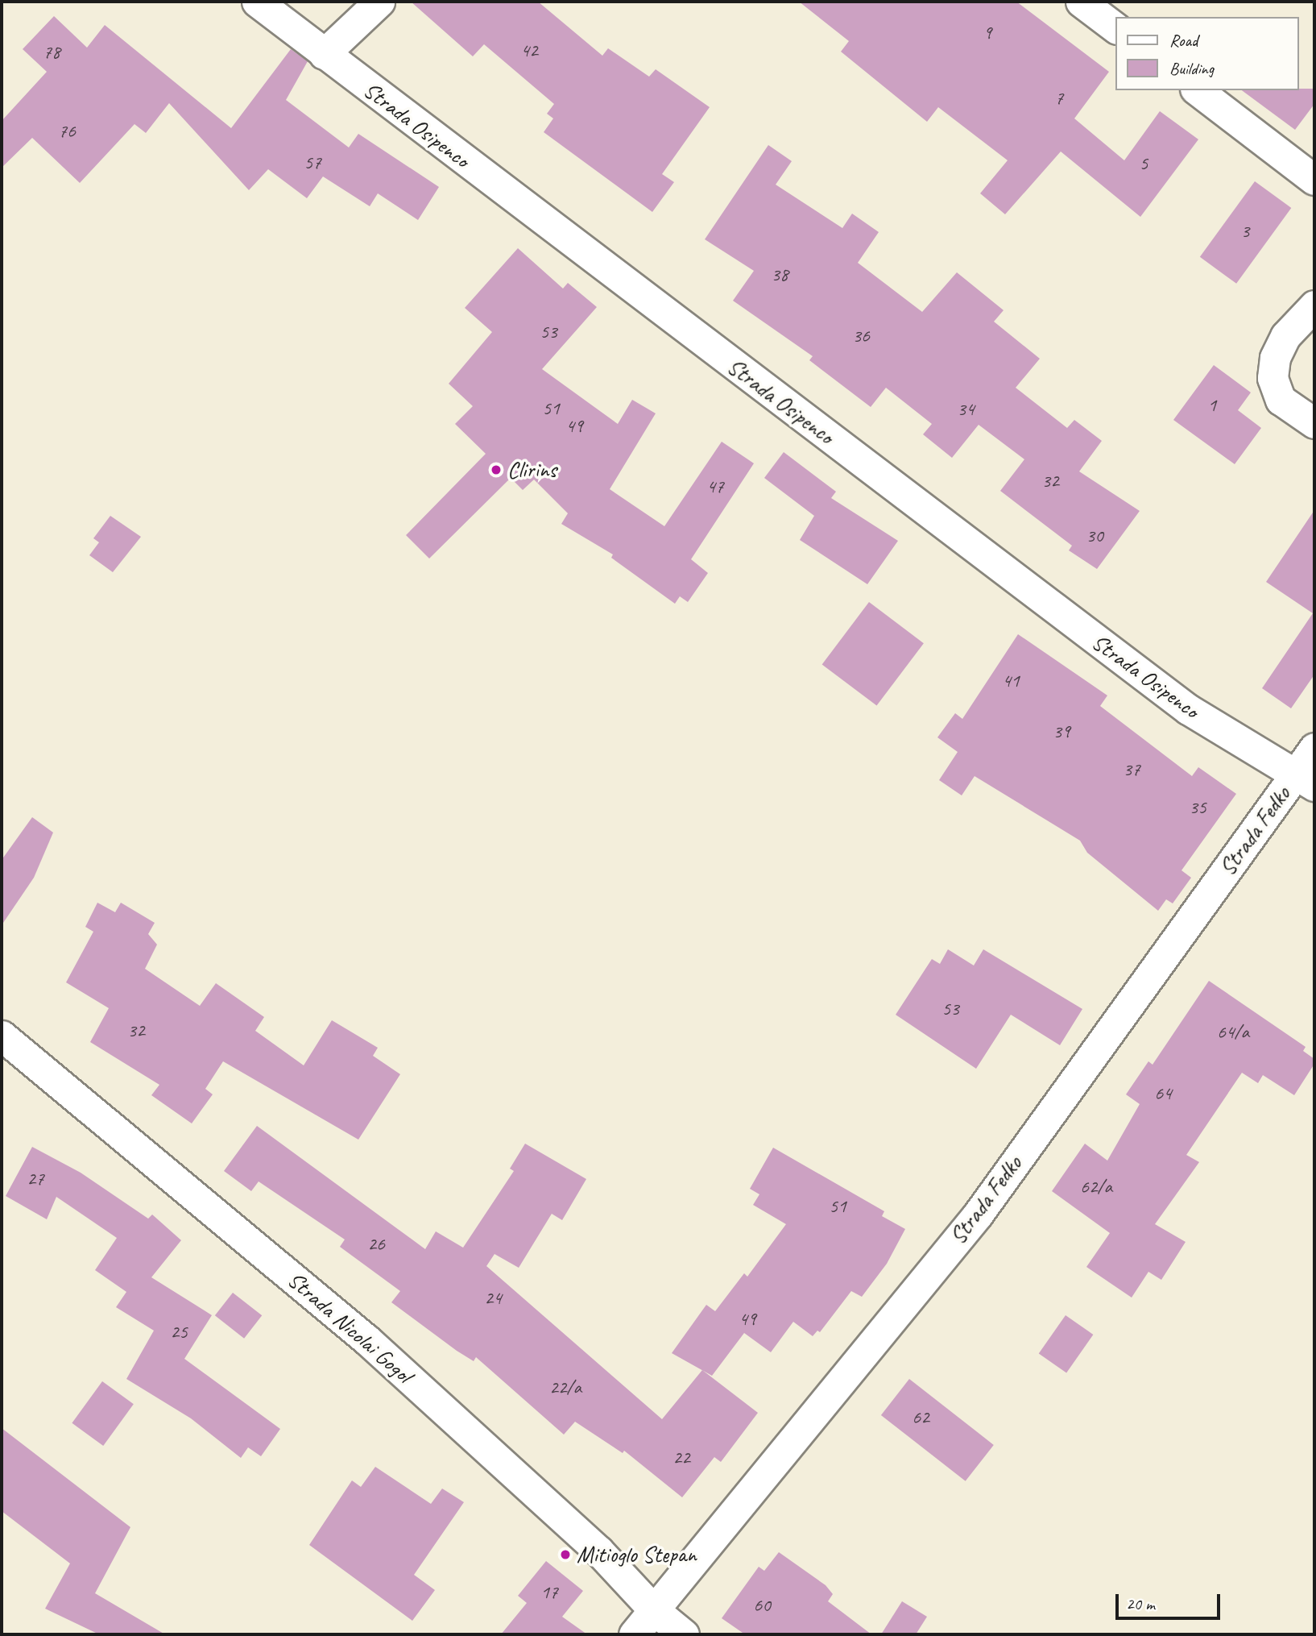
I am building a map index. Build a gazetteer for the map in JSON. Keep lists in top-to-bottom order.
{
  "streets": {
    "street": ["Strada Osipenco", "Strada Fedko", "Strada Nicolai Gogol"]
  },
  "crossings": [
    ["Strada Osipenco", "Strada Fedko"],
    ["Strada Fedko", "Strada Nicolai Gogol"]
  ],
  "places": ["Clirins", "Mitioglo Stepan"],
  "house_numbers": [
    "9",
    "42",
    "78",
    "7",
    "76",
    "57",
    "5",
    "3",
    "38",
    "53",
    "36",
    "1",
    "51",
    "34",
    "49",
    "32",
    "47",
    "30",
    "41",
    "39",
    "37",
    "35",
    "53",
    "32",
    "64/a",
    "64",
    "27",
    "62/a",
    "51",
    "26",
    "24",
    "49",
    "25",
    "22/a",
    "62",
    "22",
    "17",
    "60"
  ],
  "legend": ["Road", "Building"],
  "scale_bar": "20 m"
}
